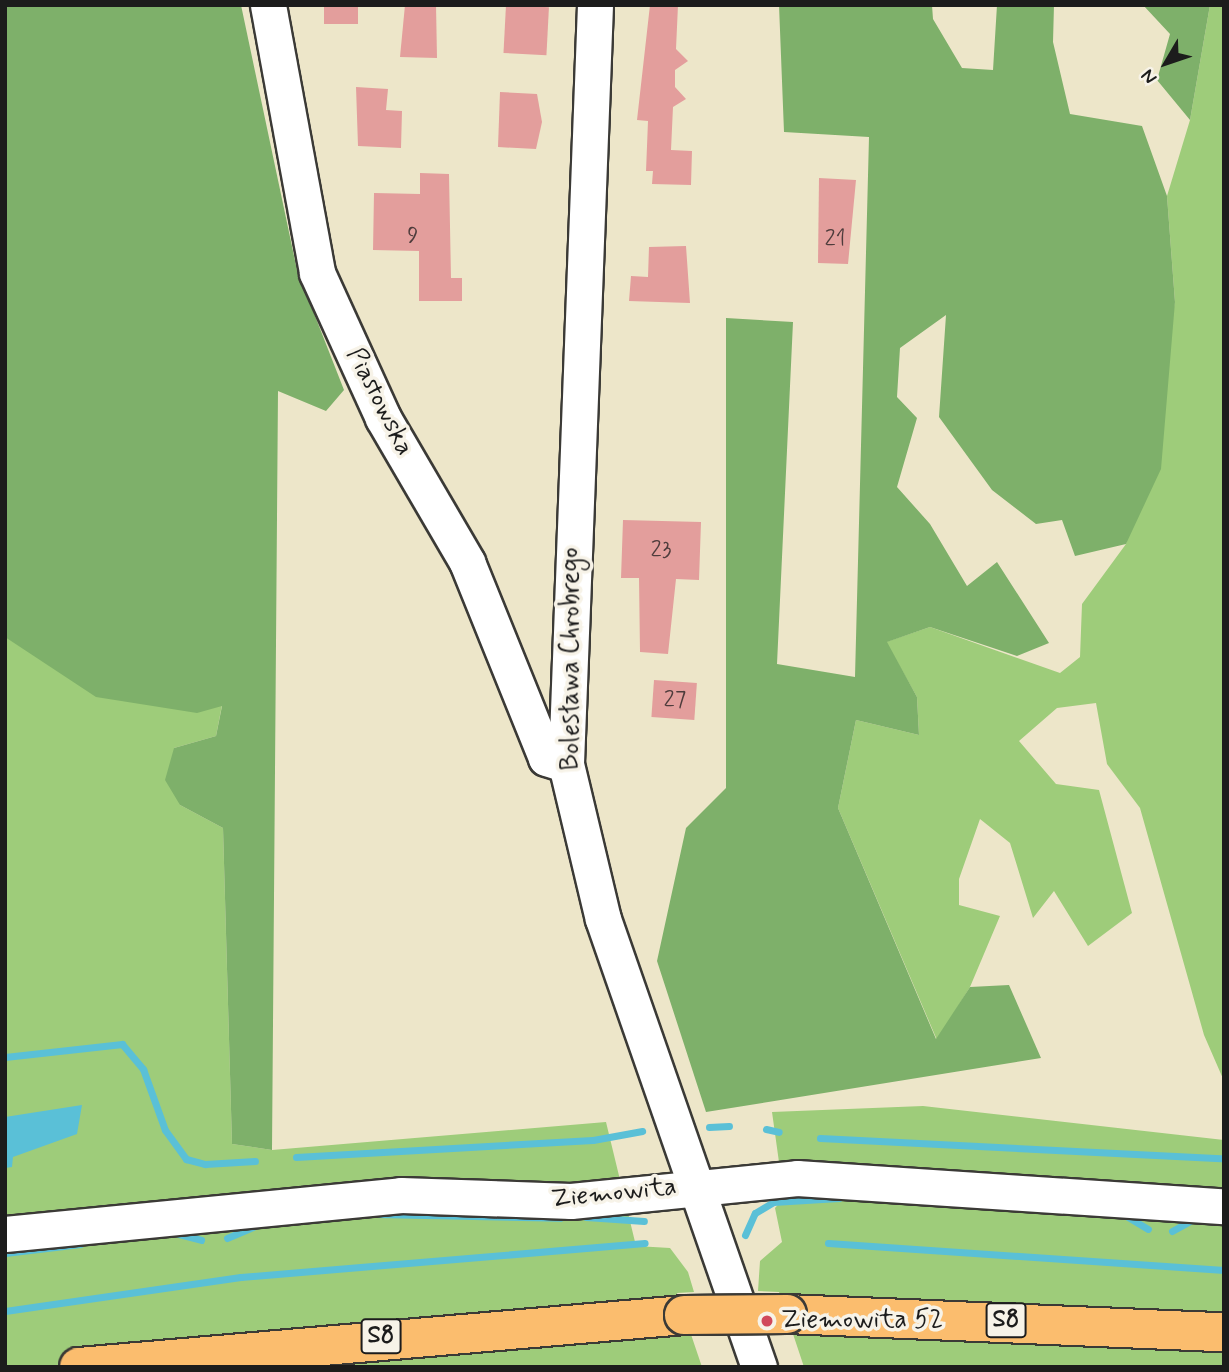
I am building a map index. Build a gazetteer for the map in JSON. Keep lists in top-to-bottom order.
{
  "streets": {
    "highway": ["S8"],
    "street": ["Piastowska", "Bolesława Chrobrego", "Ziemowita"]
  },
  "crossings": [
    ["Piastowska", "Bolesława Chrobrego"],
    ["Bolesława Chrobrego", "Ziemowita"]
  ],
  "places": ["Ziemowita 52"],
  "house_numbers": [
    "9",
    "21",
    "23",
    "27"
  ],
  "north": "bottom left"
}
